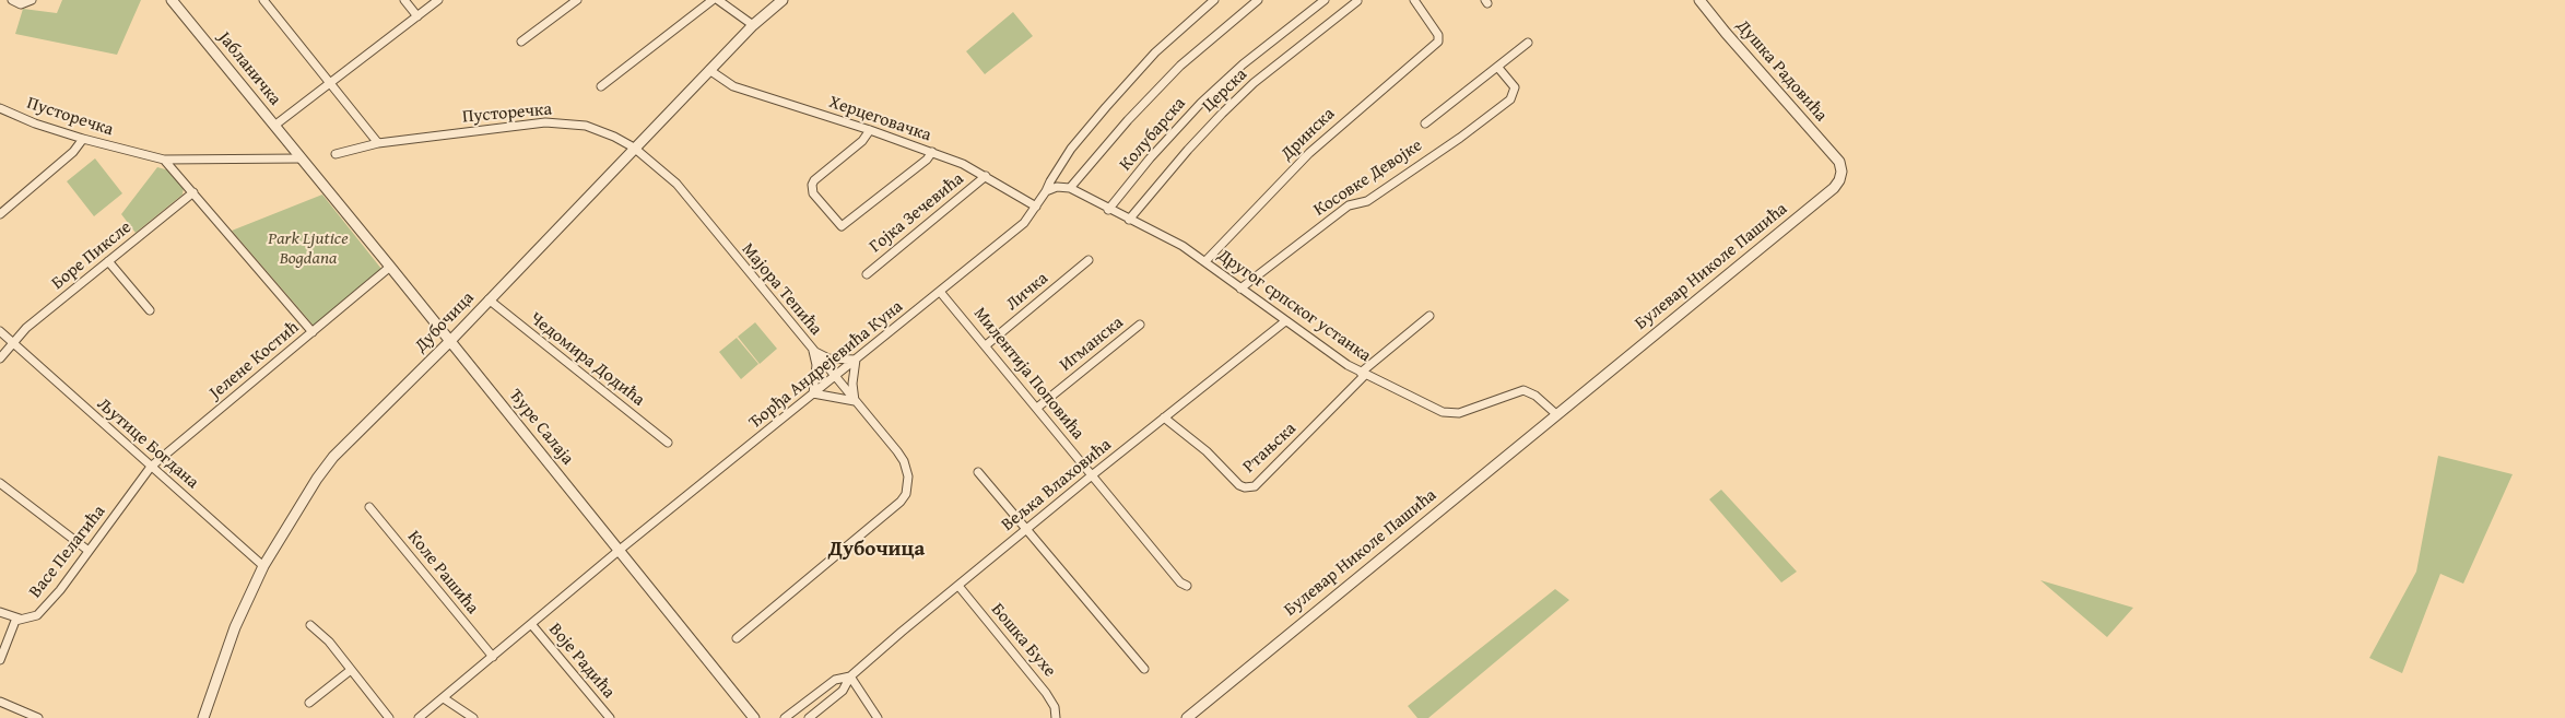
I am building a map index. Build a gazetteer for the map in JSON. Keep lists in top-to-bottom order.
{
  "streets": {
    "street": [
      "Јабланичка",
      "Душка Радовића",
      "Церска",
      "Пусторечка",
      "Херцеговачка",
      "Колубарска",
      "Дринска",
      "Косовке Девојке",
      "Гојка Зечевића",
      "Боре Пиксле",
      "Булевар Николе Пашића",
      "Мајора Тепића",
      "Личка",
      "Другог српског устанка",
      "Дубочица",
      "Игманска",
      "Чедомира Додића",
      "Јелене Костић",
      "Ђорђа Андрејевића Куна",
      "Милентија Поповића",
      "Ђуре Салаја",
      "Љутице Богдана",
      "Ртањска",
      "Вељка Влаховића",
      "Васе Пелагића",
      "Коле Рашића",
      "Бошка Бухе",
      "Воје Радића"
    ]
  },
  "crossings": [
    ["Јабланичка", "Пусторечка"],
    ["Јабланичка", "Ђуре Салаја"],
    ["Душка Радовића", "Булевар Николе Пашића"],
    ["Церска", "Другог српског устанка"],
    ["Пусторечка", "Мајора Тепића"],
    ["Пусторечка", "Дубочица"],
    ["Пусторечка", "Ђуре Салаја"],
    ["Херцеговачка", "Гојка Зечевића"],
    ["Херцеговачка", "Дубочица"],
    ["Херцеговачка", "Ђорђа Андрејевића Куна"],
    ["Колубарска", "Другог српског устанка"],
    ["Дринска", "Другог српског устанка"],
    ["Косовке Девојке", "Другог српског устанка"],
    ["Боре Пиксле", "Љутице Богдана"],
    ["Булевар Николе Пашића", "Другог српског устанка"],
    ["Мајора Тепића", "Дубочица"],
    ["Мајора Тепића", "Ђорђа Андрејевића Куна"],
    ["Личка", "Милентија Поповића"],
    ["Другог српског устанка", "Ртањска"],
    ["Другог српског устанка", "Вељка Влаховића"],
    ["Дубочица", "Чедомира Додића"],
    ["Дубочица", "Ђуре Салаја"],
    ["Дубочица", "Љутице Богдана"],
    ["Игманска", "Милентија Поповића"],
    ["Јелене Костић", "Ђуре Салаја"],
    ["Јелене Костић", "Љутице Богдана"],
    ["Јелене Костић", "Васе Пелагића"],
    ["Ђорђа Андрејевића Куна", "Милентија Поповића"],
    ["Ђорђа Андрејевића Куна", "Ђуре Салаја"],
    ["Ђорђа Андрејевића Куна", "Коле Рашића"],
    ["Ђорђа Андрејевића Куна", "Воје Радића"],
    ["Милентија Поповића", "Вељка Влаховића"],
    ["Ртањска", "Вељка Влаховића"],
    ["Вељка Влаховића", "Бошка Бухе"]
  ],
  "districts": ["Дубочица"],
  "parks": ["Park Ljutice Bogdana"]
}
